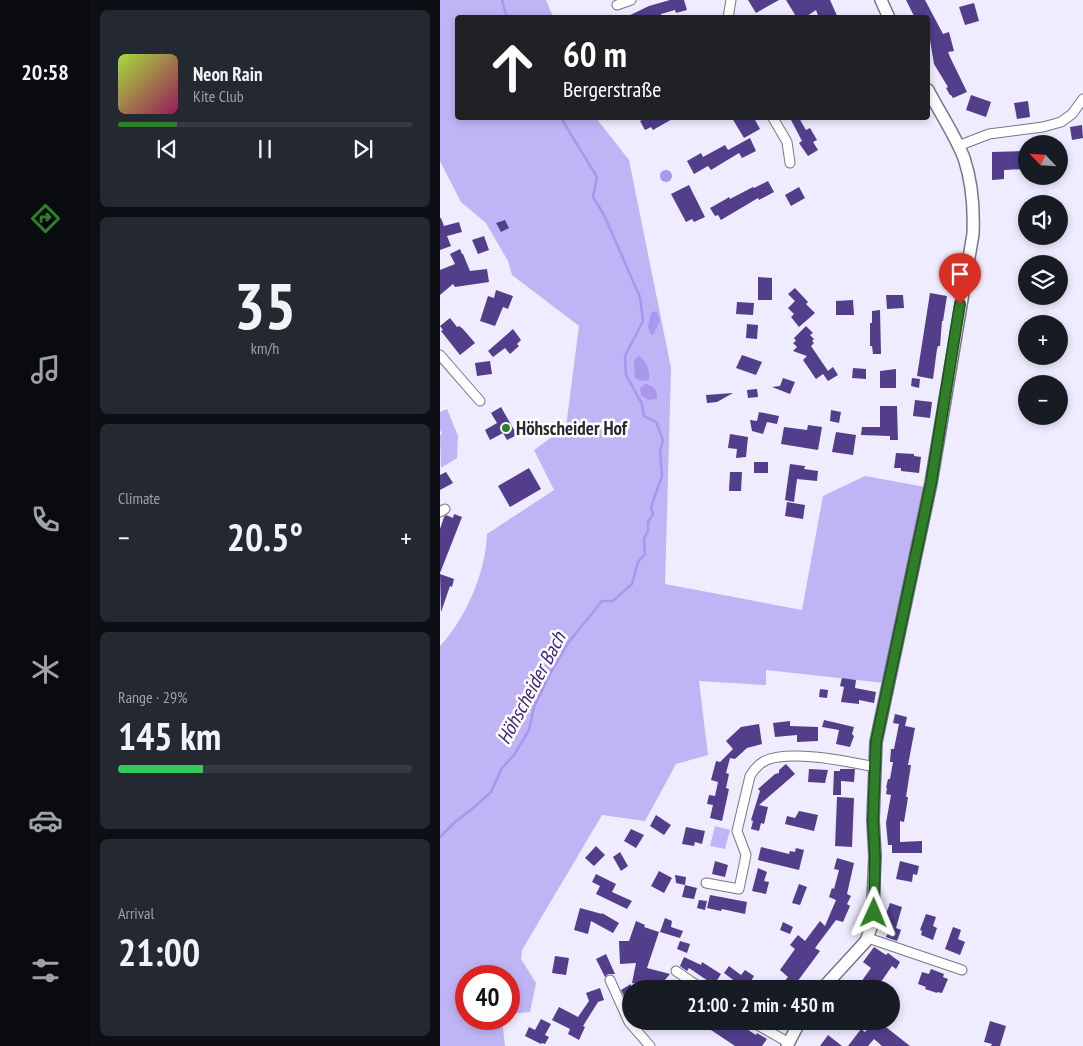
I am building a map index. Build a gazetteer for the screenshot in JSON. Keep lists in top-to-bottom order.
{
  "water": ["Höhscheider Bach"],
  "places": ["Höhscheider Hof"],
  "north": "top left",
  "page": {
    "tabs": "20:58",
    "turn": ["60 m", "Bergerstraße"],
    "song": ["Neon Rain", "Kite Club"],
    "map_buttons": ["+", "−"],
    "tile": [
      ["35", "km/h"],
      "Climate",
      ["Range · 29%", "145 km"],
      ["Arrival", "21:00"]
    ],
    "heat": ["−", "20.5°", "+"],
    "limit": "40",
    "trip": "21:00 · 2 min · 450 m"
  }
}
